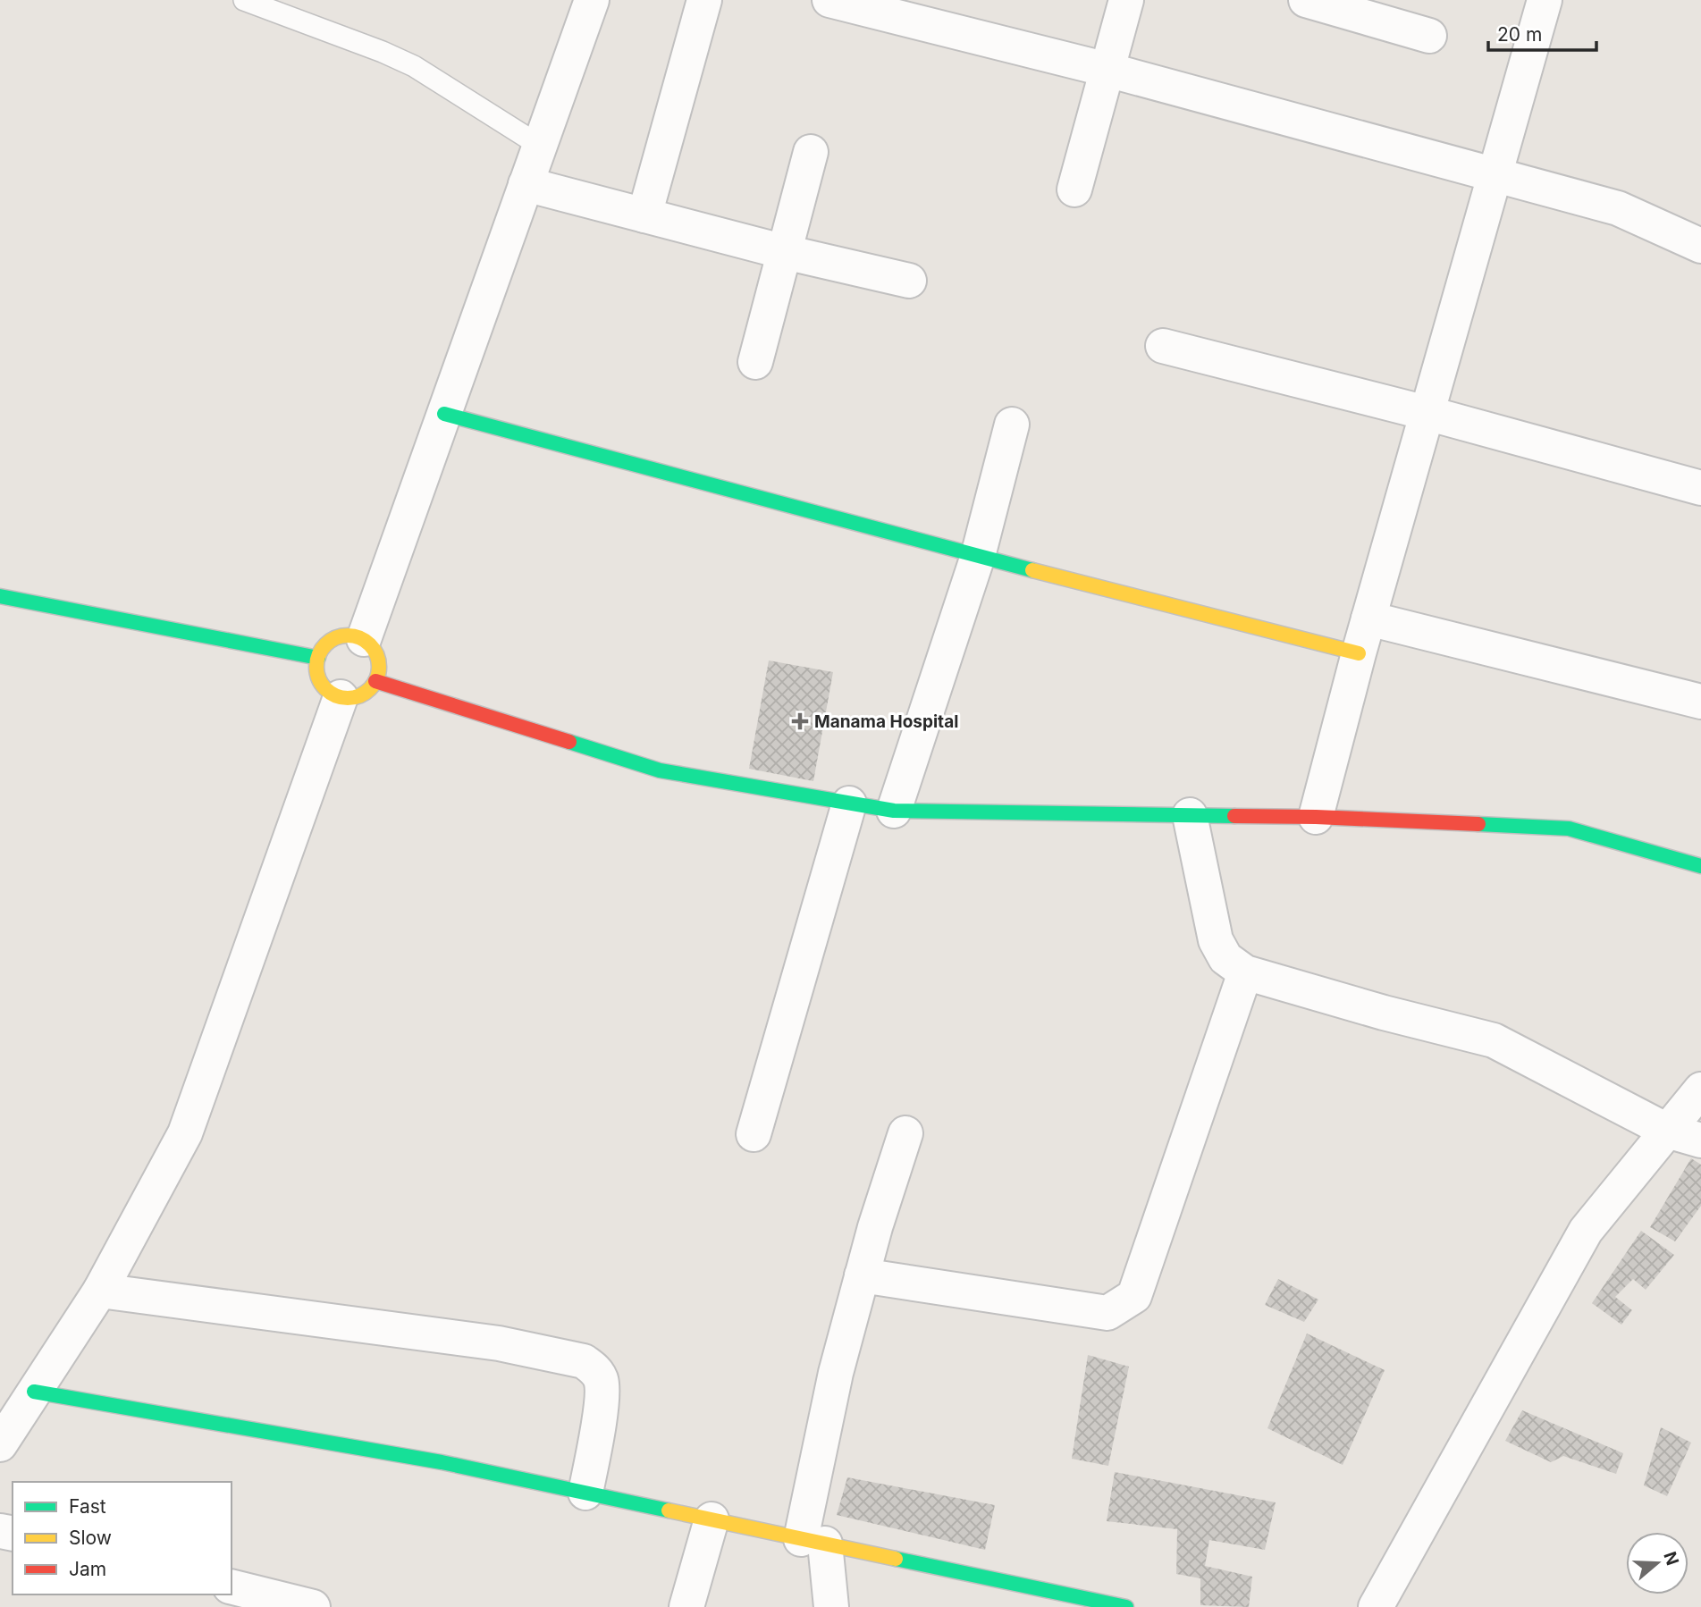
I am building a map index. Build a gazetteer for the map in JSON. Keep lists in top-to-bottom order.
{
  "places": {
    "health": ["Manama Hospital"]
  },
  "legend": ["Fast", "Slow", "Jam"],
  "scale_bar": "20 m",
  "north": "right"
}
